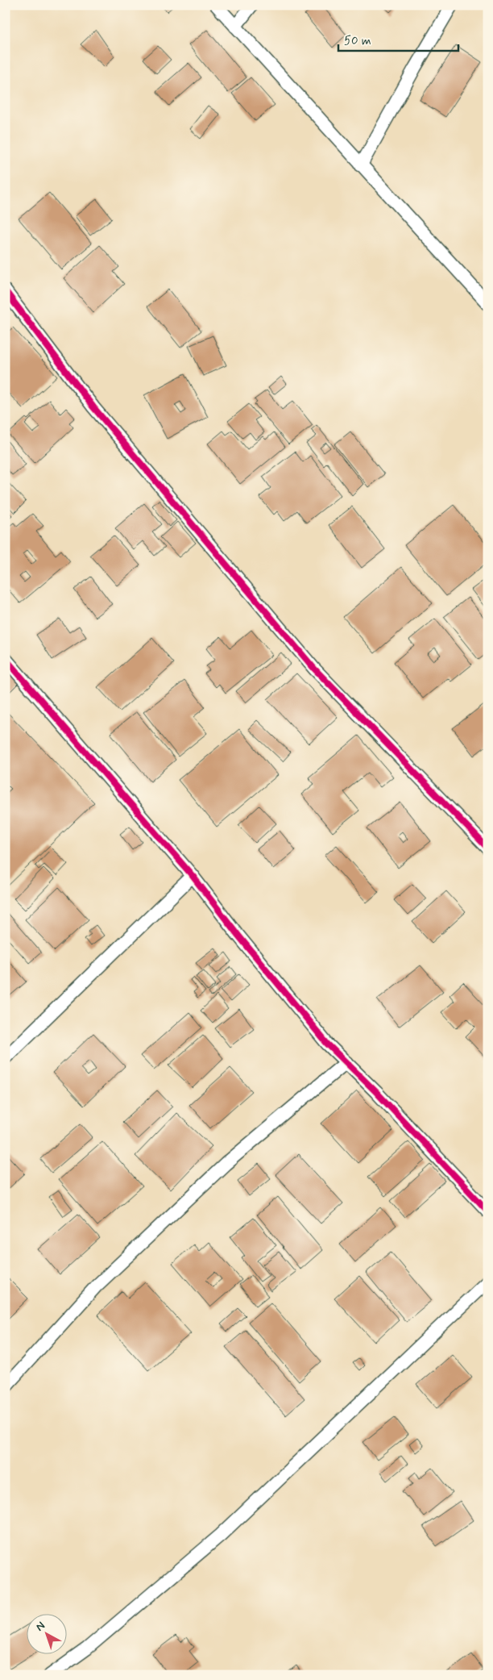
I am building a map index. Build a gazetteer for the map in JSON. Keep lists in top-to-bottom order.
{
  "scale_bar": "50 m",
  "north": "top left"
}
